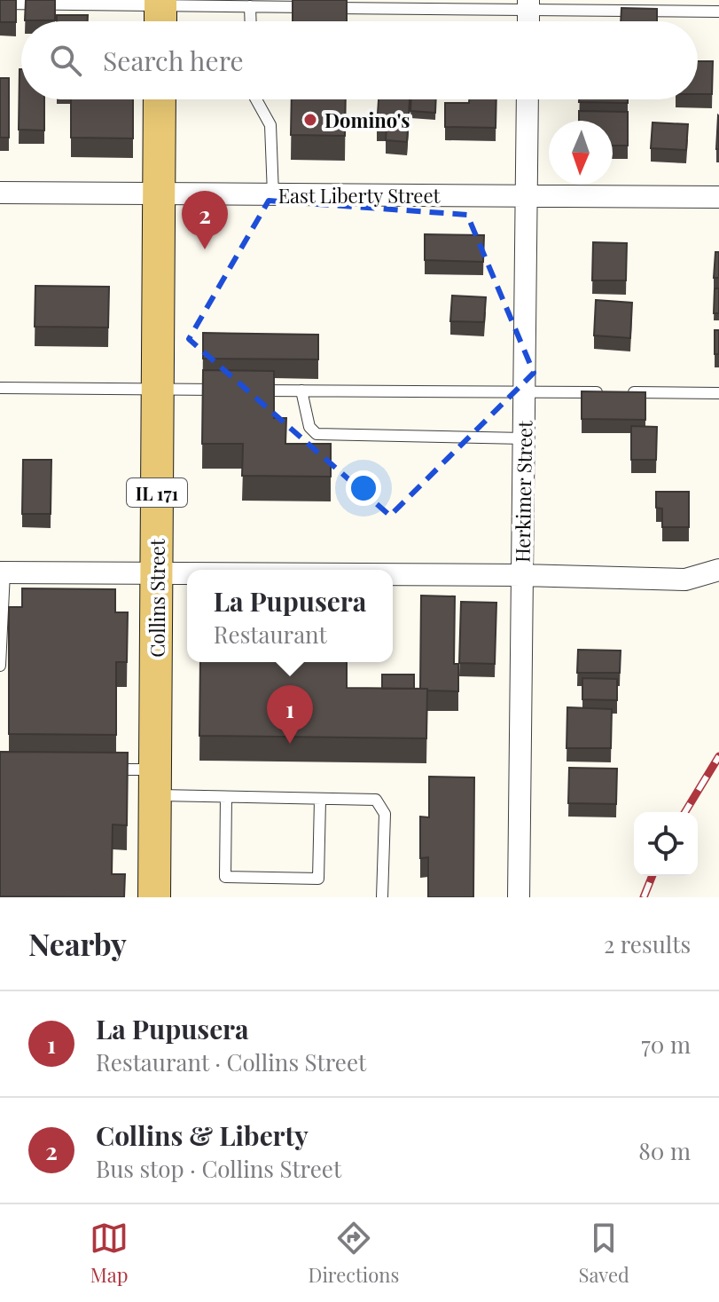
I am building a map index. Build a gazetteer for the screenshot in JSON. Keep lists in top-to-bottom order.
{
  "streets": {
    "main road": ["IL 171", "Collins Street"],
    "street": ["East Liberty Street", "Herkimer Street"]
  },
  "crossings": [
    ["East Liberty Street", "Herkimer Street"],
    ["East Liberty Street", "Collins Street"]
  ],
  "places": ["Domino's"],
  "north": "bottom",
  "page": {
    "search": "Search here",
    "pins": ["2", "1"],
    "popup": ["La Pupusera", "Restaurant"],
    "heading": ["Nearby", "2 results"],
    "list": [
      {
        "mark": "1",
        "name": "La Pupusera",
        "note": "Restaurant · Collins Street",
        "value": "70 m"
      },
      {
        "mark": "2",
        "name": "Collins & Liberty",
        "note": "Bus stop · Collins Street",
        "value": "80 m"
      }
    ],
    "nav": ["Map", "Directions", "Saved"]
  }
}
